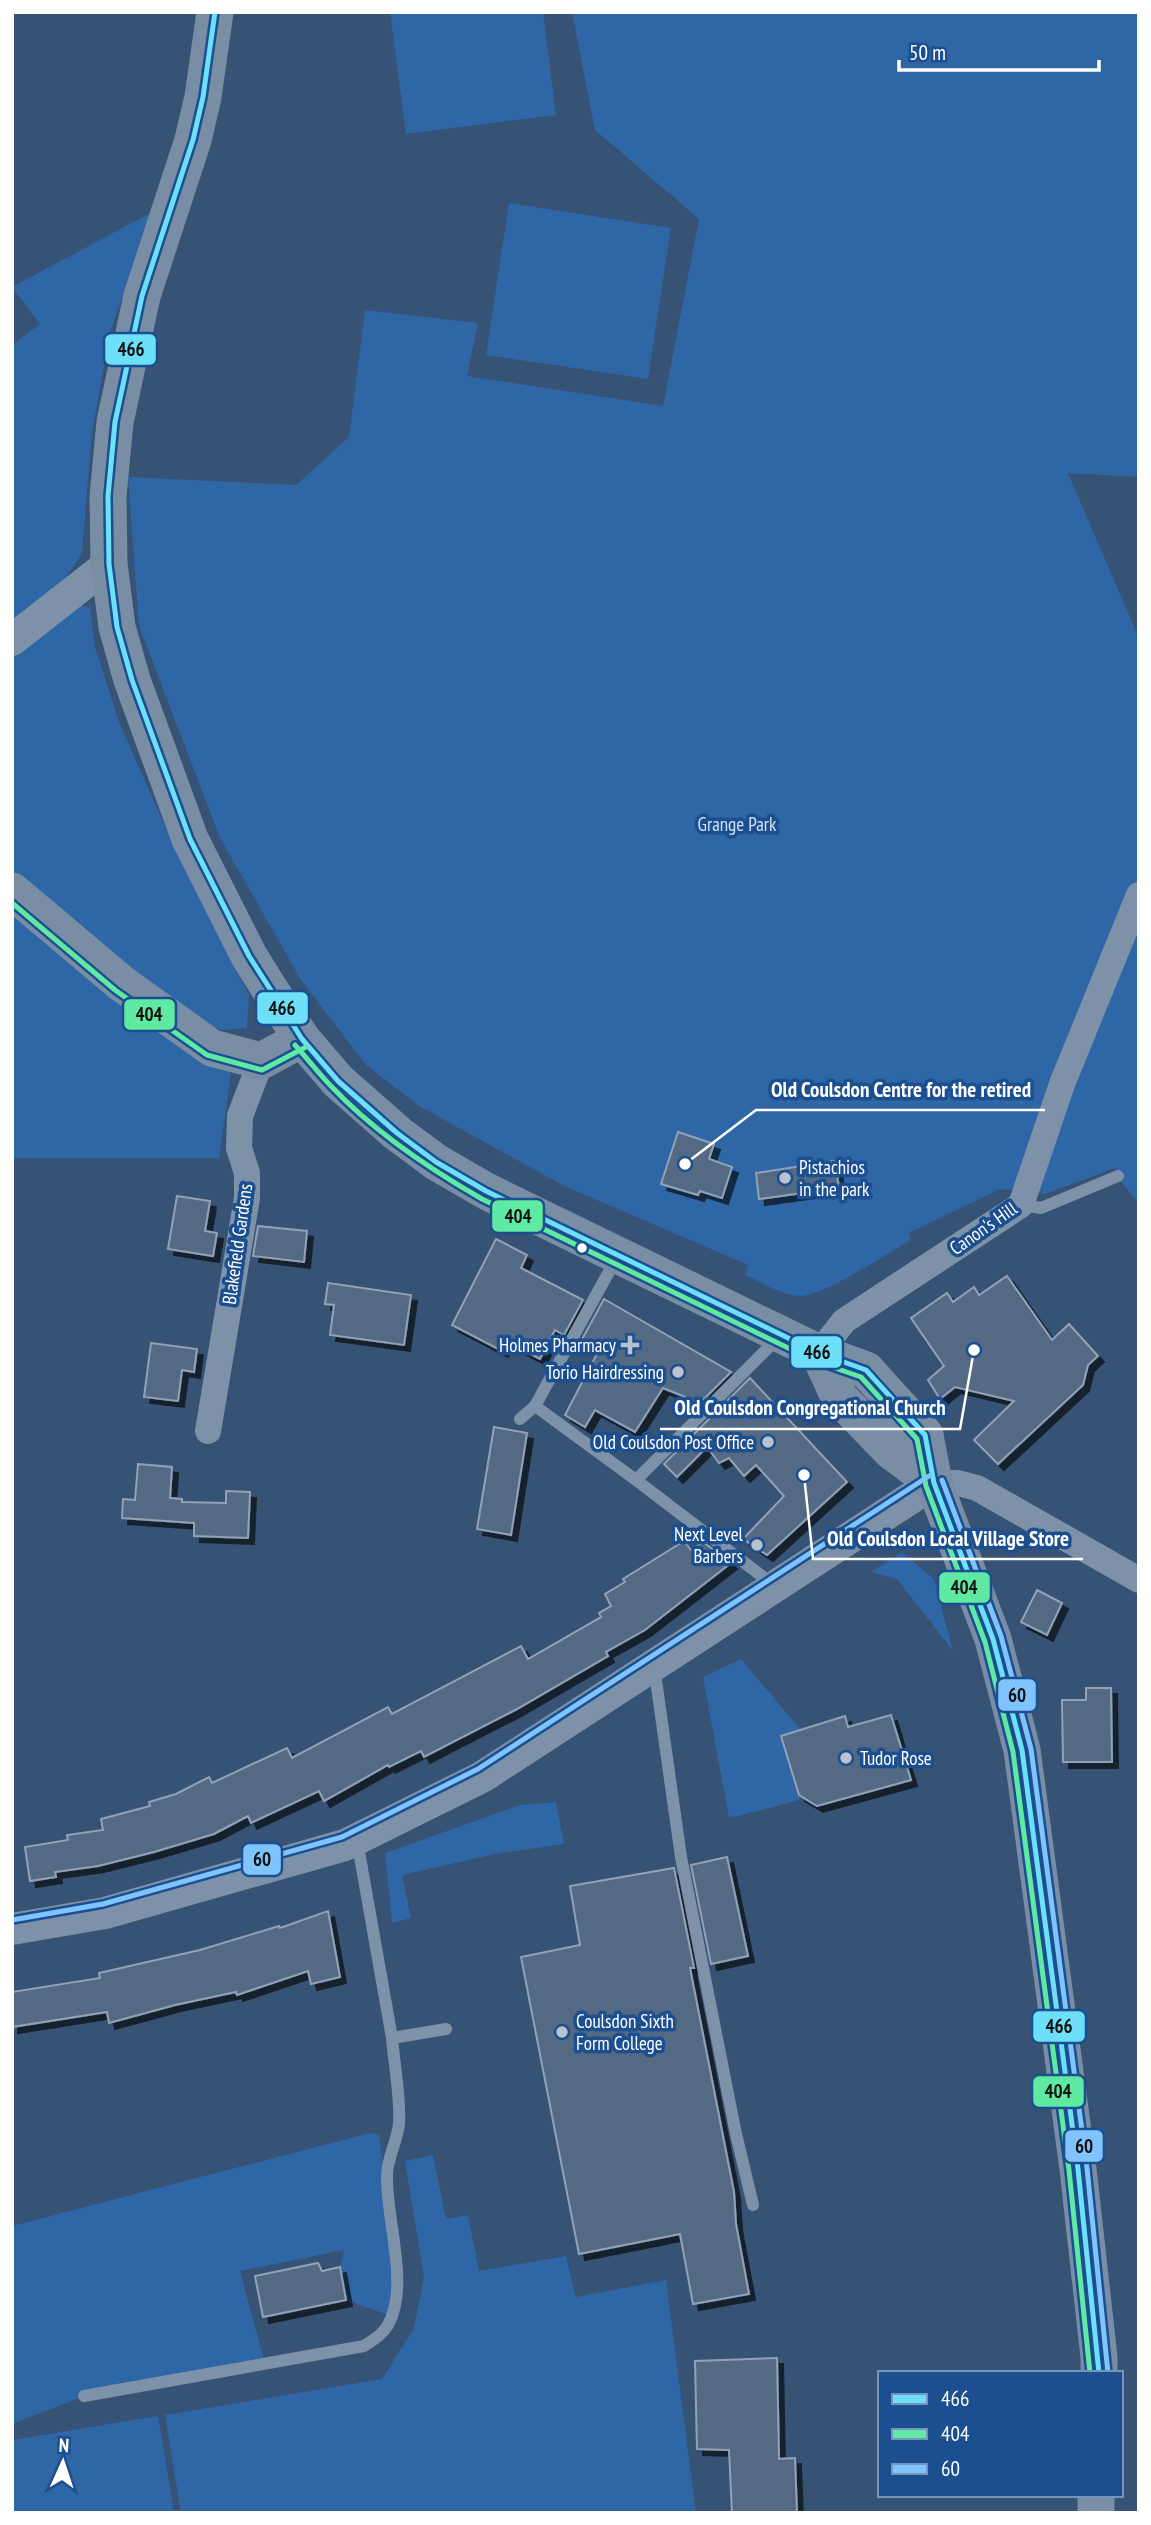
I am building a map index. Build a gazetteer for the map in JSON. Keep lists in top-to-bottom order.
{
  "streets": {
    "street": ["Canon's Hill", "Blakefield Gardens"]
  },
  "parks": ["Grange Park"],
  "places": {
    "other": [
      "Old Coulsdon Centre for the retired",
      "Pistachios in the park",
      "Old Coulsdon Congregational Church",
      "Torio Hairdressing",
      "Old Coulsdon Post Office",
      "Old Coulsdon Local Village Store",
      "Next Level Barbers",
      "Tudor Rose",
      "Coulsdon Sixth Form College"
    ],
    "health": ["Holmes Pharmacy"]
  },
  "lines": ["transit line 466", "transit line 404", "transit line 60"],
  "legend": ["466", "404", "60"],
  "scale_bar": "50 m",
  "north": "top"
}
